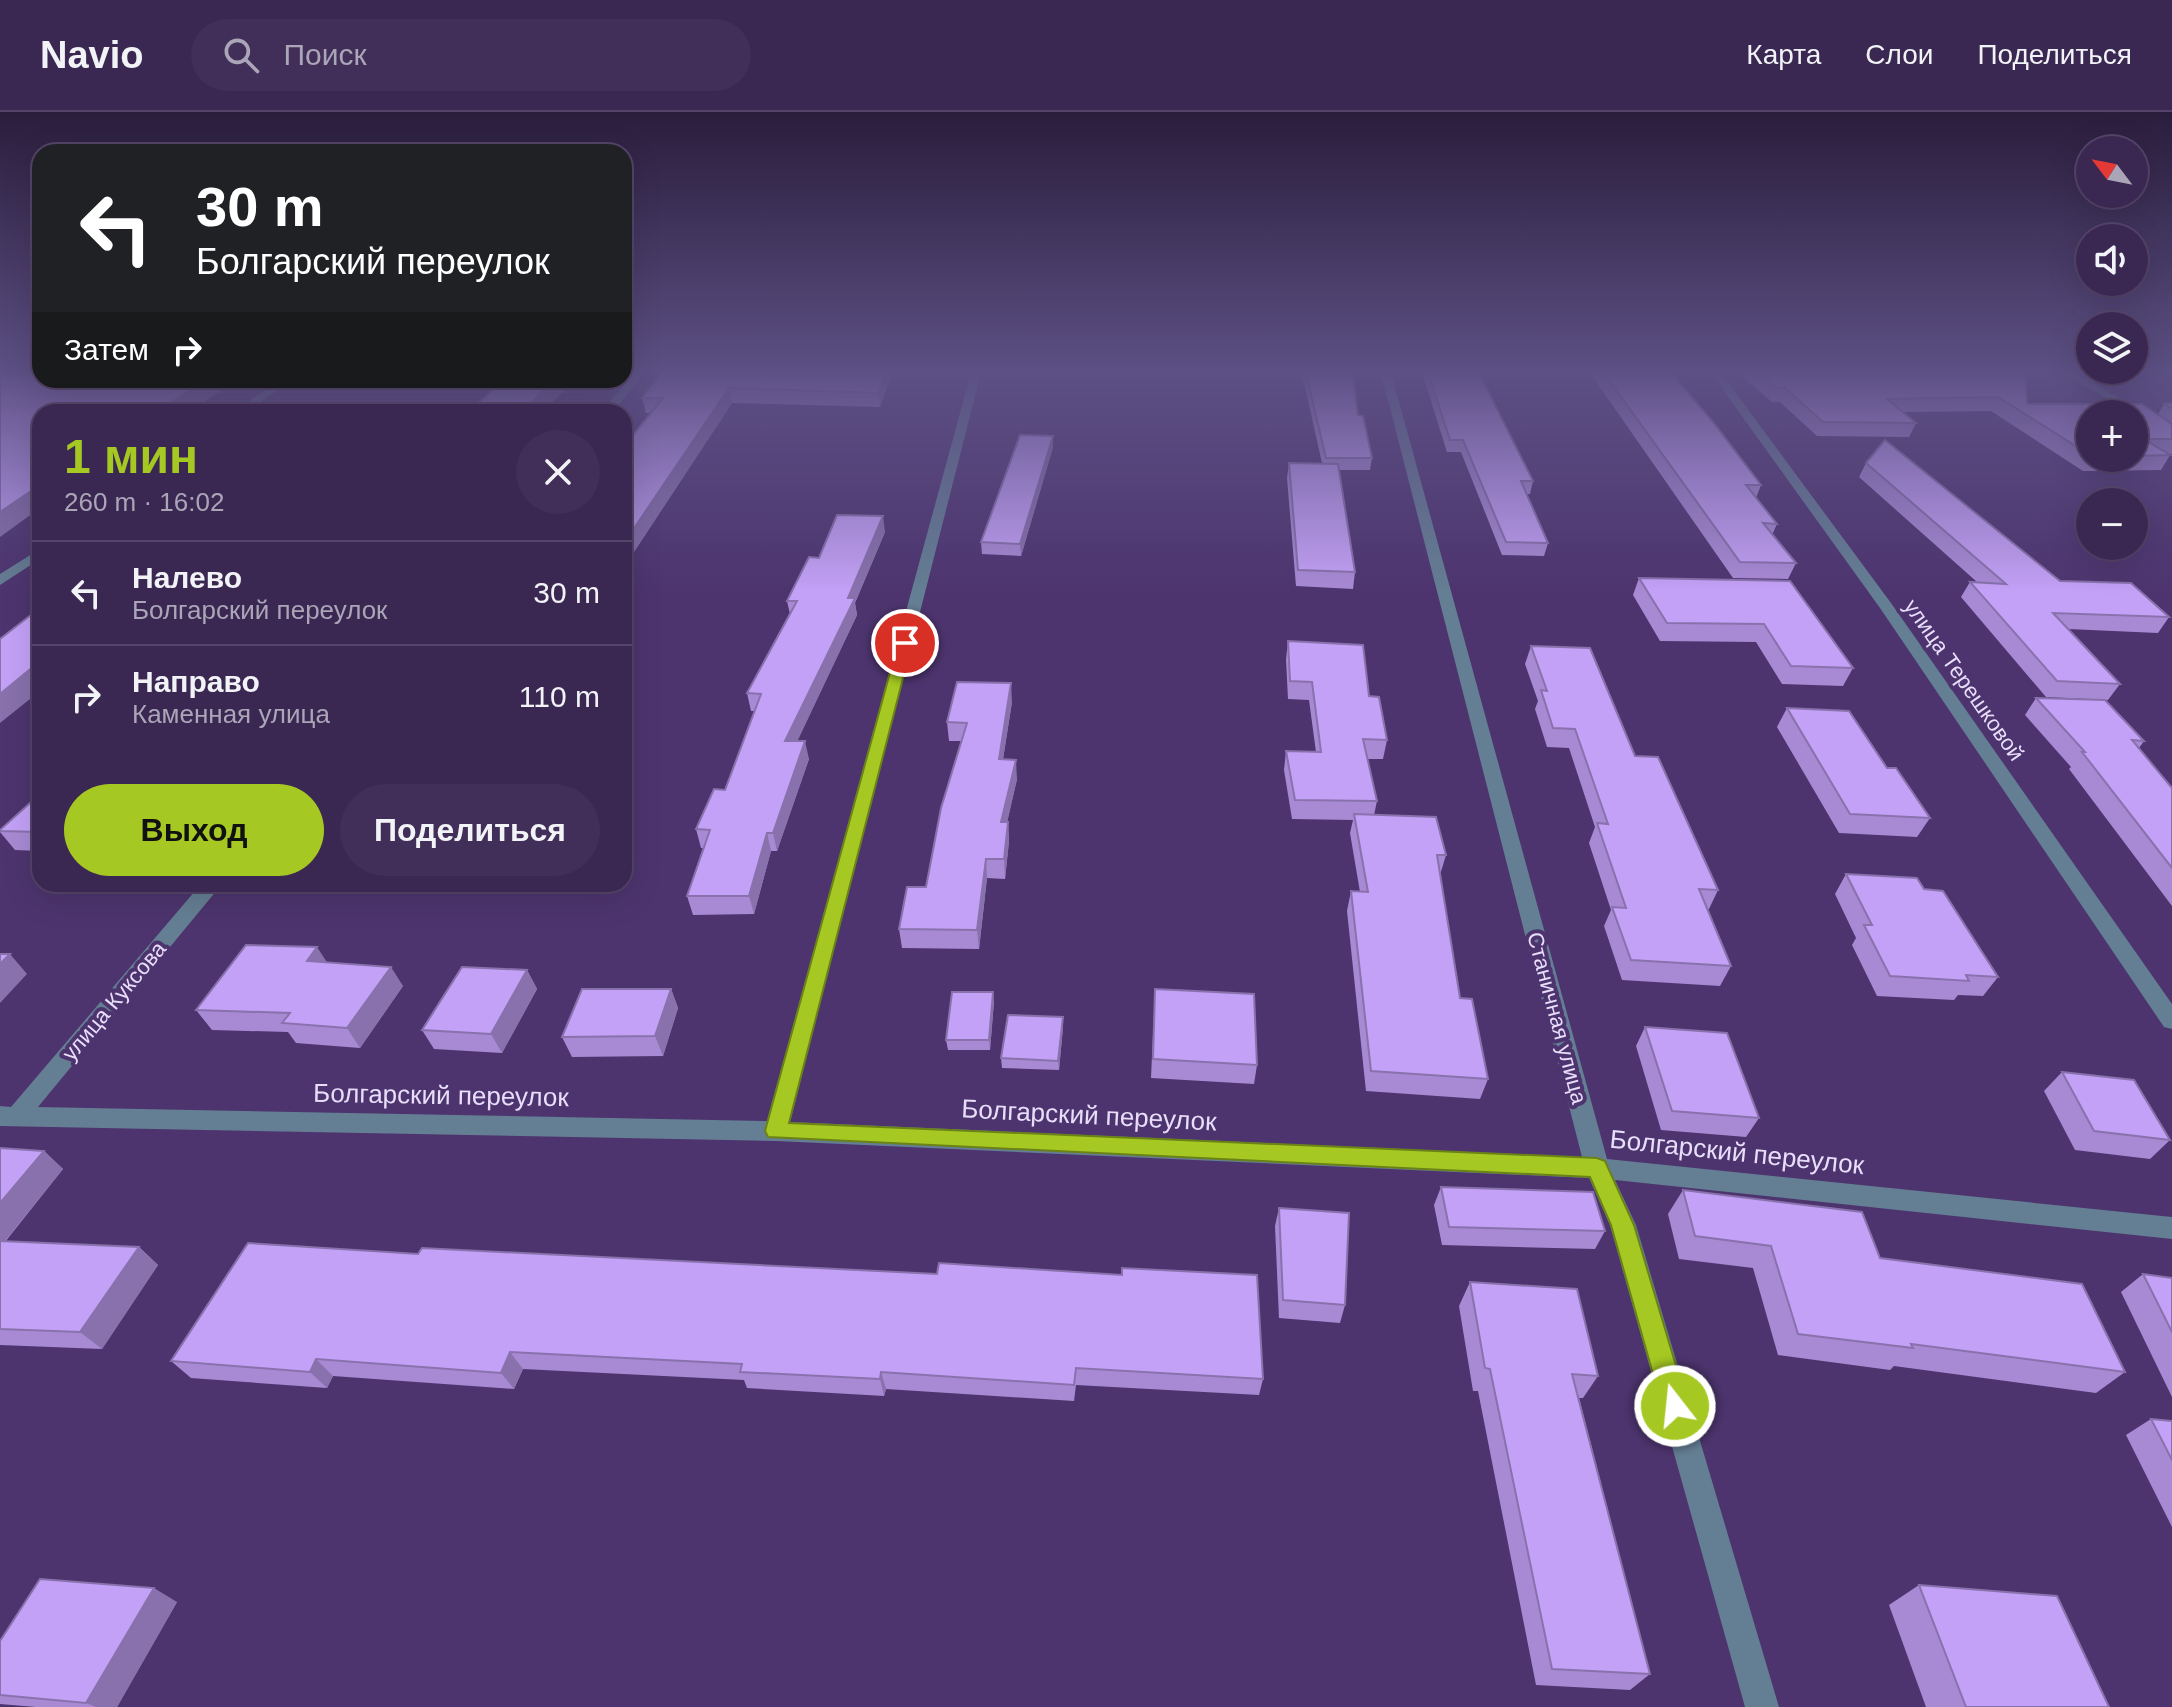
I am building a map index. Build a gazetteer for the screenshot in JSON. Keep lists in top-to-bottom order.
{
  "streets": {
    "street": [
      "улица Терешковой",
      "улица Куксова",
      "Станичная улица",
      "Болгарский переулок"
    ]
  },
  "crossings": [
    ["улица Куксова", "Болгарский переулок"],
    ["Станичная улица", "Болгарский переулок"]
  ],
  "north": "top left",
  "page": {
    "header": "Navio",
    "search": "Поиск",
    "nav": ["Карта", "Слои", "Поделиться"],
    "map_buttons": ["+", "−"],
    "turn": ["30 m", "Болгарский переулок"],
    "then": "Затем",
    "heading": ["1 мин", "260 m · 16:02"],
    "list": [
      {
        "name": "Налево",
        "note": "Болгарский переулок",
        "value": "30 m"
      },
      {
        "name": "Направо",
        "note": "Каменная улица",
        "value": "110 m"
      }
    ],
    "buttons": ["Выход", "Поделиться"]
  }
}
